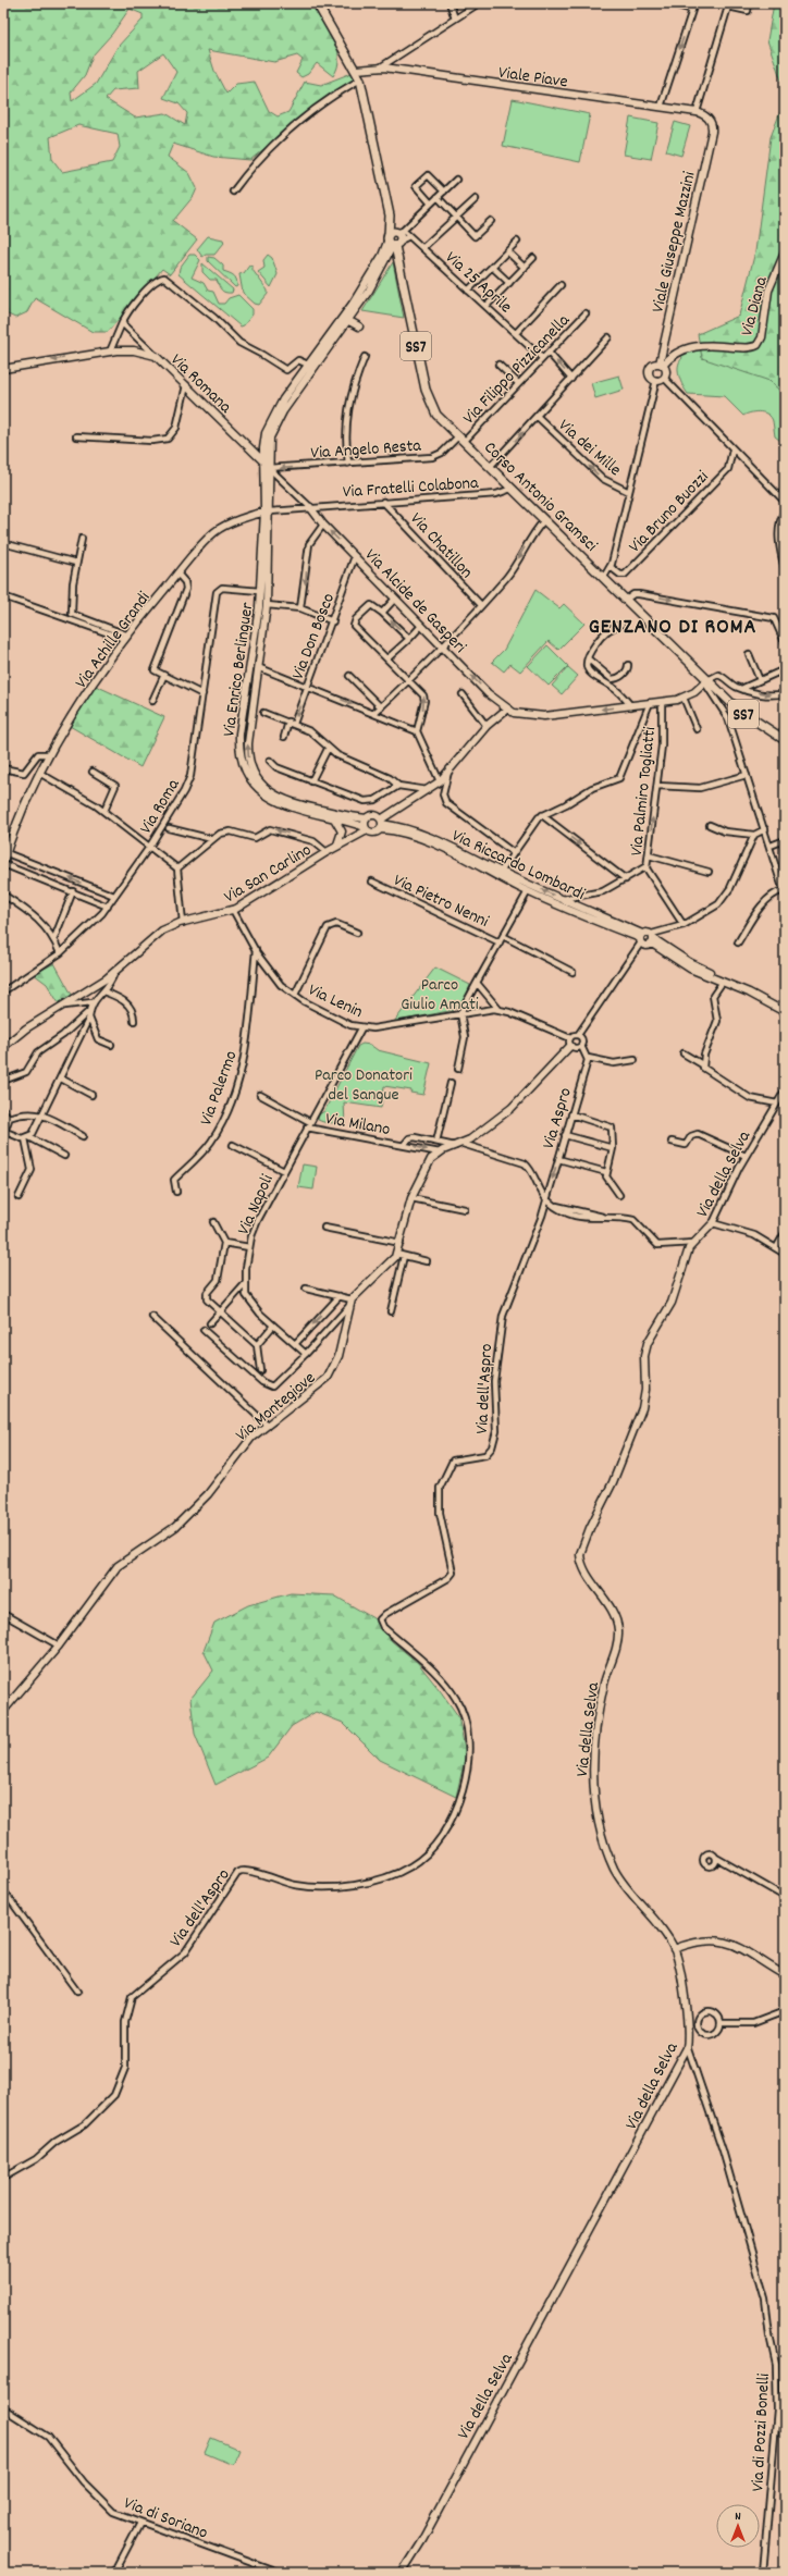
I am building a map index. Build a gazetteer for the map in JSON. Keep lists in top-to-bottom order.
{
  "streets": {
    "main road": ["SS7", "Corso Antonio Gramsci"],
    "street": [
      "Viale Piave",
      "Viale Giuseppe Mazzini",
      "Via 25 Aprile",
      "Via Diana",
      "Via Filippo Pizzicanella",
      "Via Romana",
      "Via dei Mille",
      "Via Angelo Resta",
      "Via Fratelli Colabona",
      "Via Bruno Buozzi",
      "Via Chatillon",
      "Via Alcide de Gasperi",
      "Via Don Bosco",
      "Via Achille Grandi",
      "Via Enrico Berlinguer",
      "Via Palmiro Togliatti",
      "Via Roma",
      "Via Riccardo Lombardi",
      "Via San Carlino",
      "Via Pietro Nenni",
      "Via Lenin",
      "Via Palermo",
      "Via Aspro",
      "Via Milano",
      "Via della Selva",
      "Via Napoli",
      "Via dell'Aspro",
      "Via Montegiove",
      "Via di Pozzi Bonelli",
      "Via di Soriano"
    ]
  },
  "crossings": [
    ["Viale Piave", "Viale Giuseppe Mazzini"],
    ["Viale Piave", "SS7"],
    ["Viale Giuseppe Mazzini", "Via Diana"],
    ["Via 25 Aprile", "SS7"],
    ["Via 25 Aprile", "Via Filippo Pizzicanella"],
    ["SS7", "Via Filippo Pizzicanella"],
    ["SS7", "Via Angelo Resta"],
    ["SS7", "Corso Antonio Gramsci"],
    ["Via Filippo Pizzicanella", "Via Angelo Resta"],
    ["Via Filippo Pizzicanella", "Corso Antonio Gramsci"],
    ["Via Angelo Resta", "Corso Antonio Gramsci"],
    ["Via Fratelli Colabona", "Corso Antonio Gramsci"],
    ["Via Fratelli Colabona", "Via Chatillon"],
    ["Via Fratelli Colabona", "Via Alcide de Gasperi"],
    ["Via Fratelli Colabona", "Via Achille Grandi"],
    ["Via Alcide de Gasperi", "Via Don Bosco"],
    ["Via Alcide de Gasperi", "Via Achille Grandi"],
    ["Via Achille Grandi", "Via Enrico Berlinguer"],
    ["Via Enrico Berlinguer", "Via Roma"],
    ["Via Enrico Berlinguer", "Via Riccardo Lombardi"],
    ["Via Enrico Berlinguer", "Via San Carlino"],
    ["Via San Carlino", "Via Lenin"],
    ["Via Lenin", "Via Palermo"],
    ["Via Lenin", "Via Napoli"],
    ["Via Lenin", "Via Montegiove"],
    ["Via Aspro", "Via dell'Aspro"],
    ["Via Milano", "Via Napoli"],
    ["Via Milano", "Via Montegiove"],
    ["Via della Selva", "Via di Pozzi Bonelli"]
  ],
  "one_way": ["Via Romana", "Via dei Mille", "Via Angelo Resta"],
  "districts": ["GENZANO DI ROMA"],
  "parks": ["Parco Giulio Amati", "Parco Donatori del Sangue"],
  "north": "top"
}
